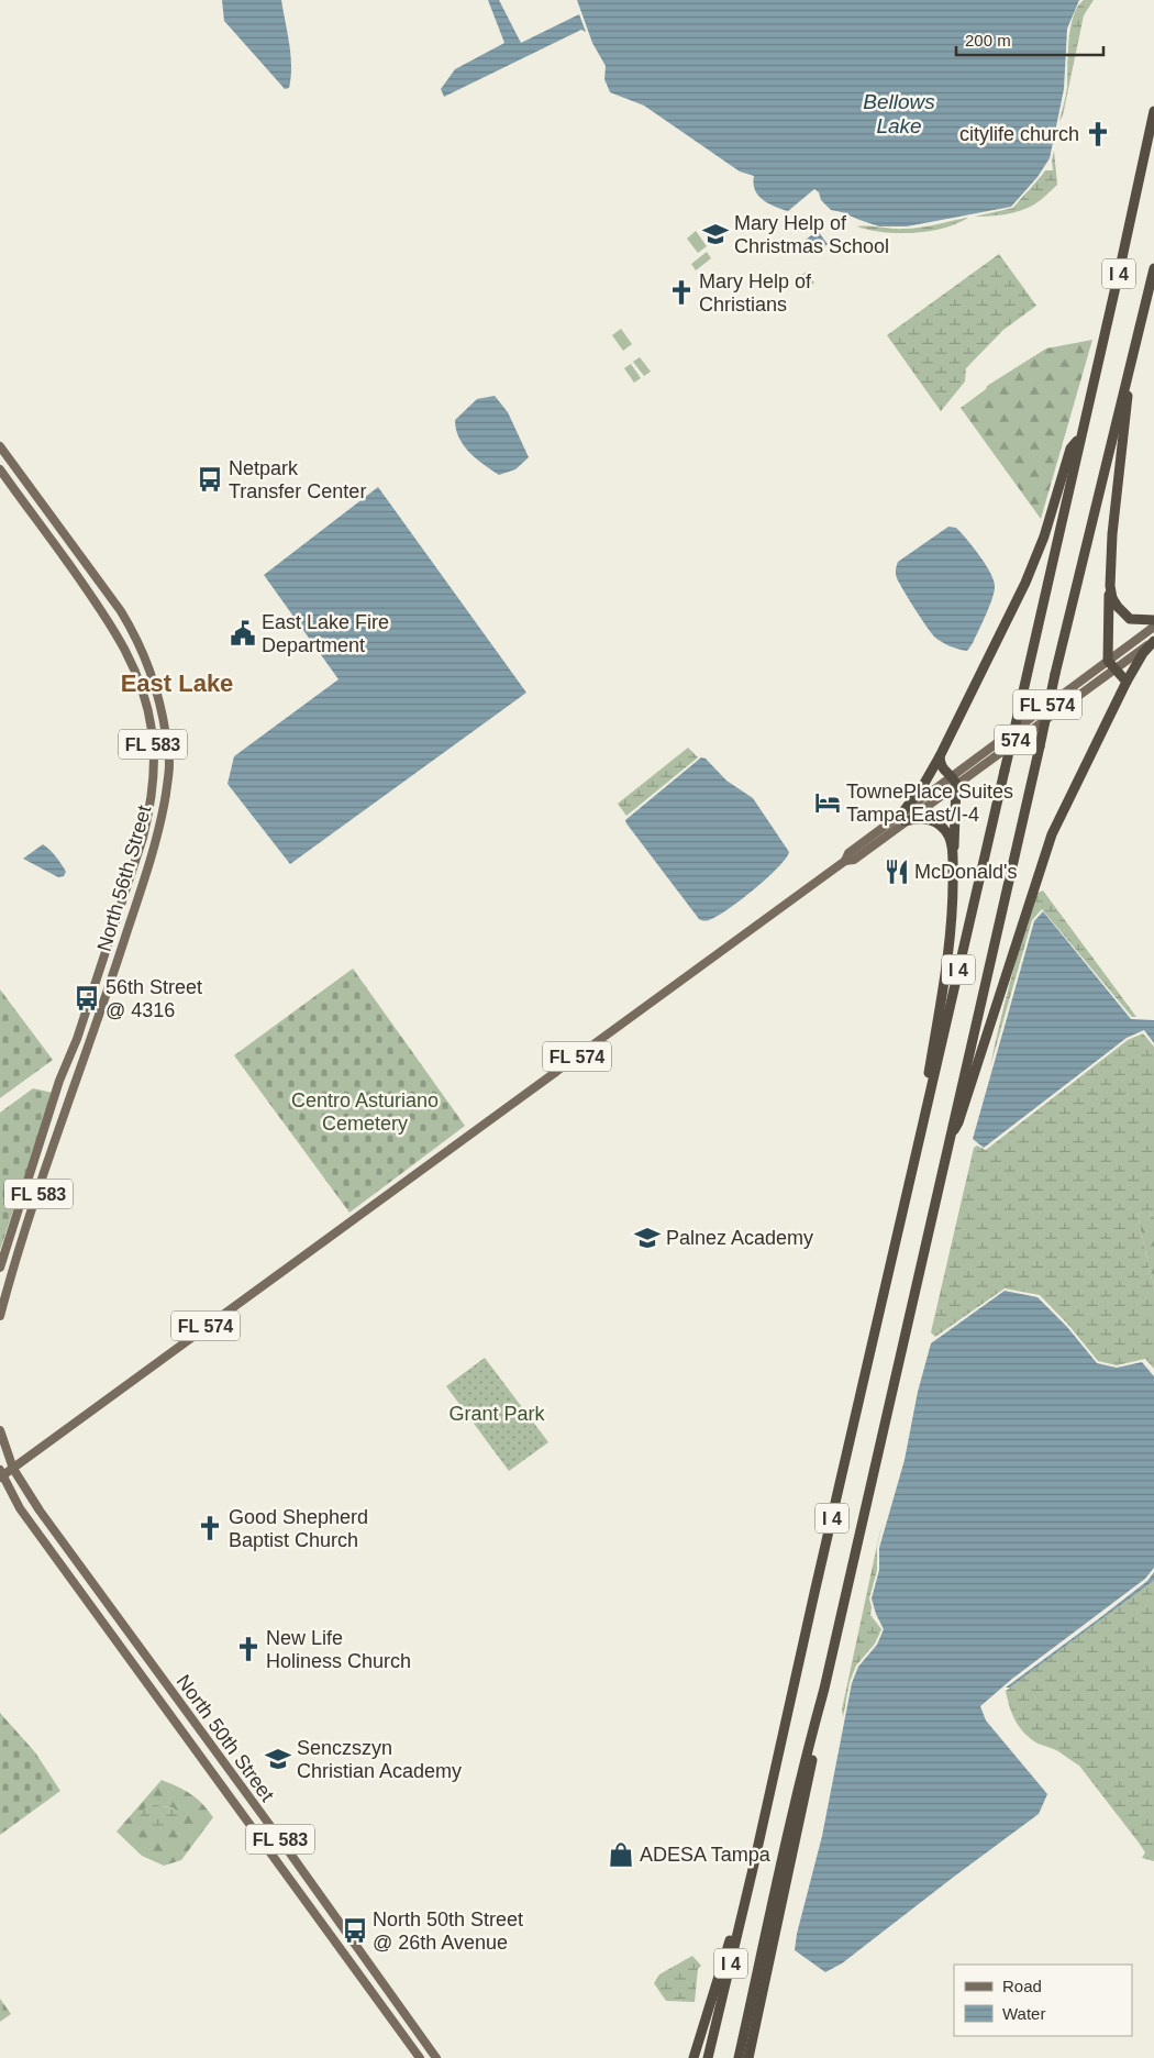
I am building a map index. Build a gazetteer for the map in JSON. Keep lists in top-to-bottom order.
{
  "streets": {
    "highway": ["I 4"],
    "main road": [
      "FL 574",
      "574",
      "FL 583",
      "North 56th Street",
      "North 50th Street"
    ]
  },
  "crossings": [
    ["FL 574", "574"],
    ["FL 574", "North 50th Street"]
  ],
  "districts": ["East Lake"],
  "water": ["Bellows Lake"],
  "parks": ["Centro Asturiano Cemetery", "Grant Park"],
  "places": {
    "church": [
      "citylife church",
      "Mary Help of Christians",
      "Good Shepherd Baptist Church",
      "New Life Holiness Church"
    ],
    "school or university": ["Mary Help of Christmas School", "Palnez Academy", "Senczszyn Christian Academy"],
    "bus stop": ["Netpark Transfer Center", "56th Street @ 4316", "North 50th Street @ 26th Avenue"],
    "public building": ["East Lake Fire Department"],
    "hotel": ["TownePlace Suites Tampa East/I-4"],
    "restaurant": ["McDonald's"],
    "shop": ["ADESA Tampa"]
  },
  "legend": ["Road", "Water"],
  "scale_bar": "200 m"
}
